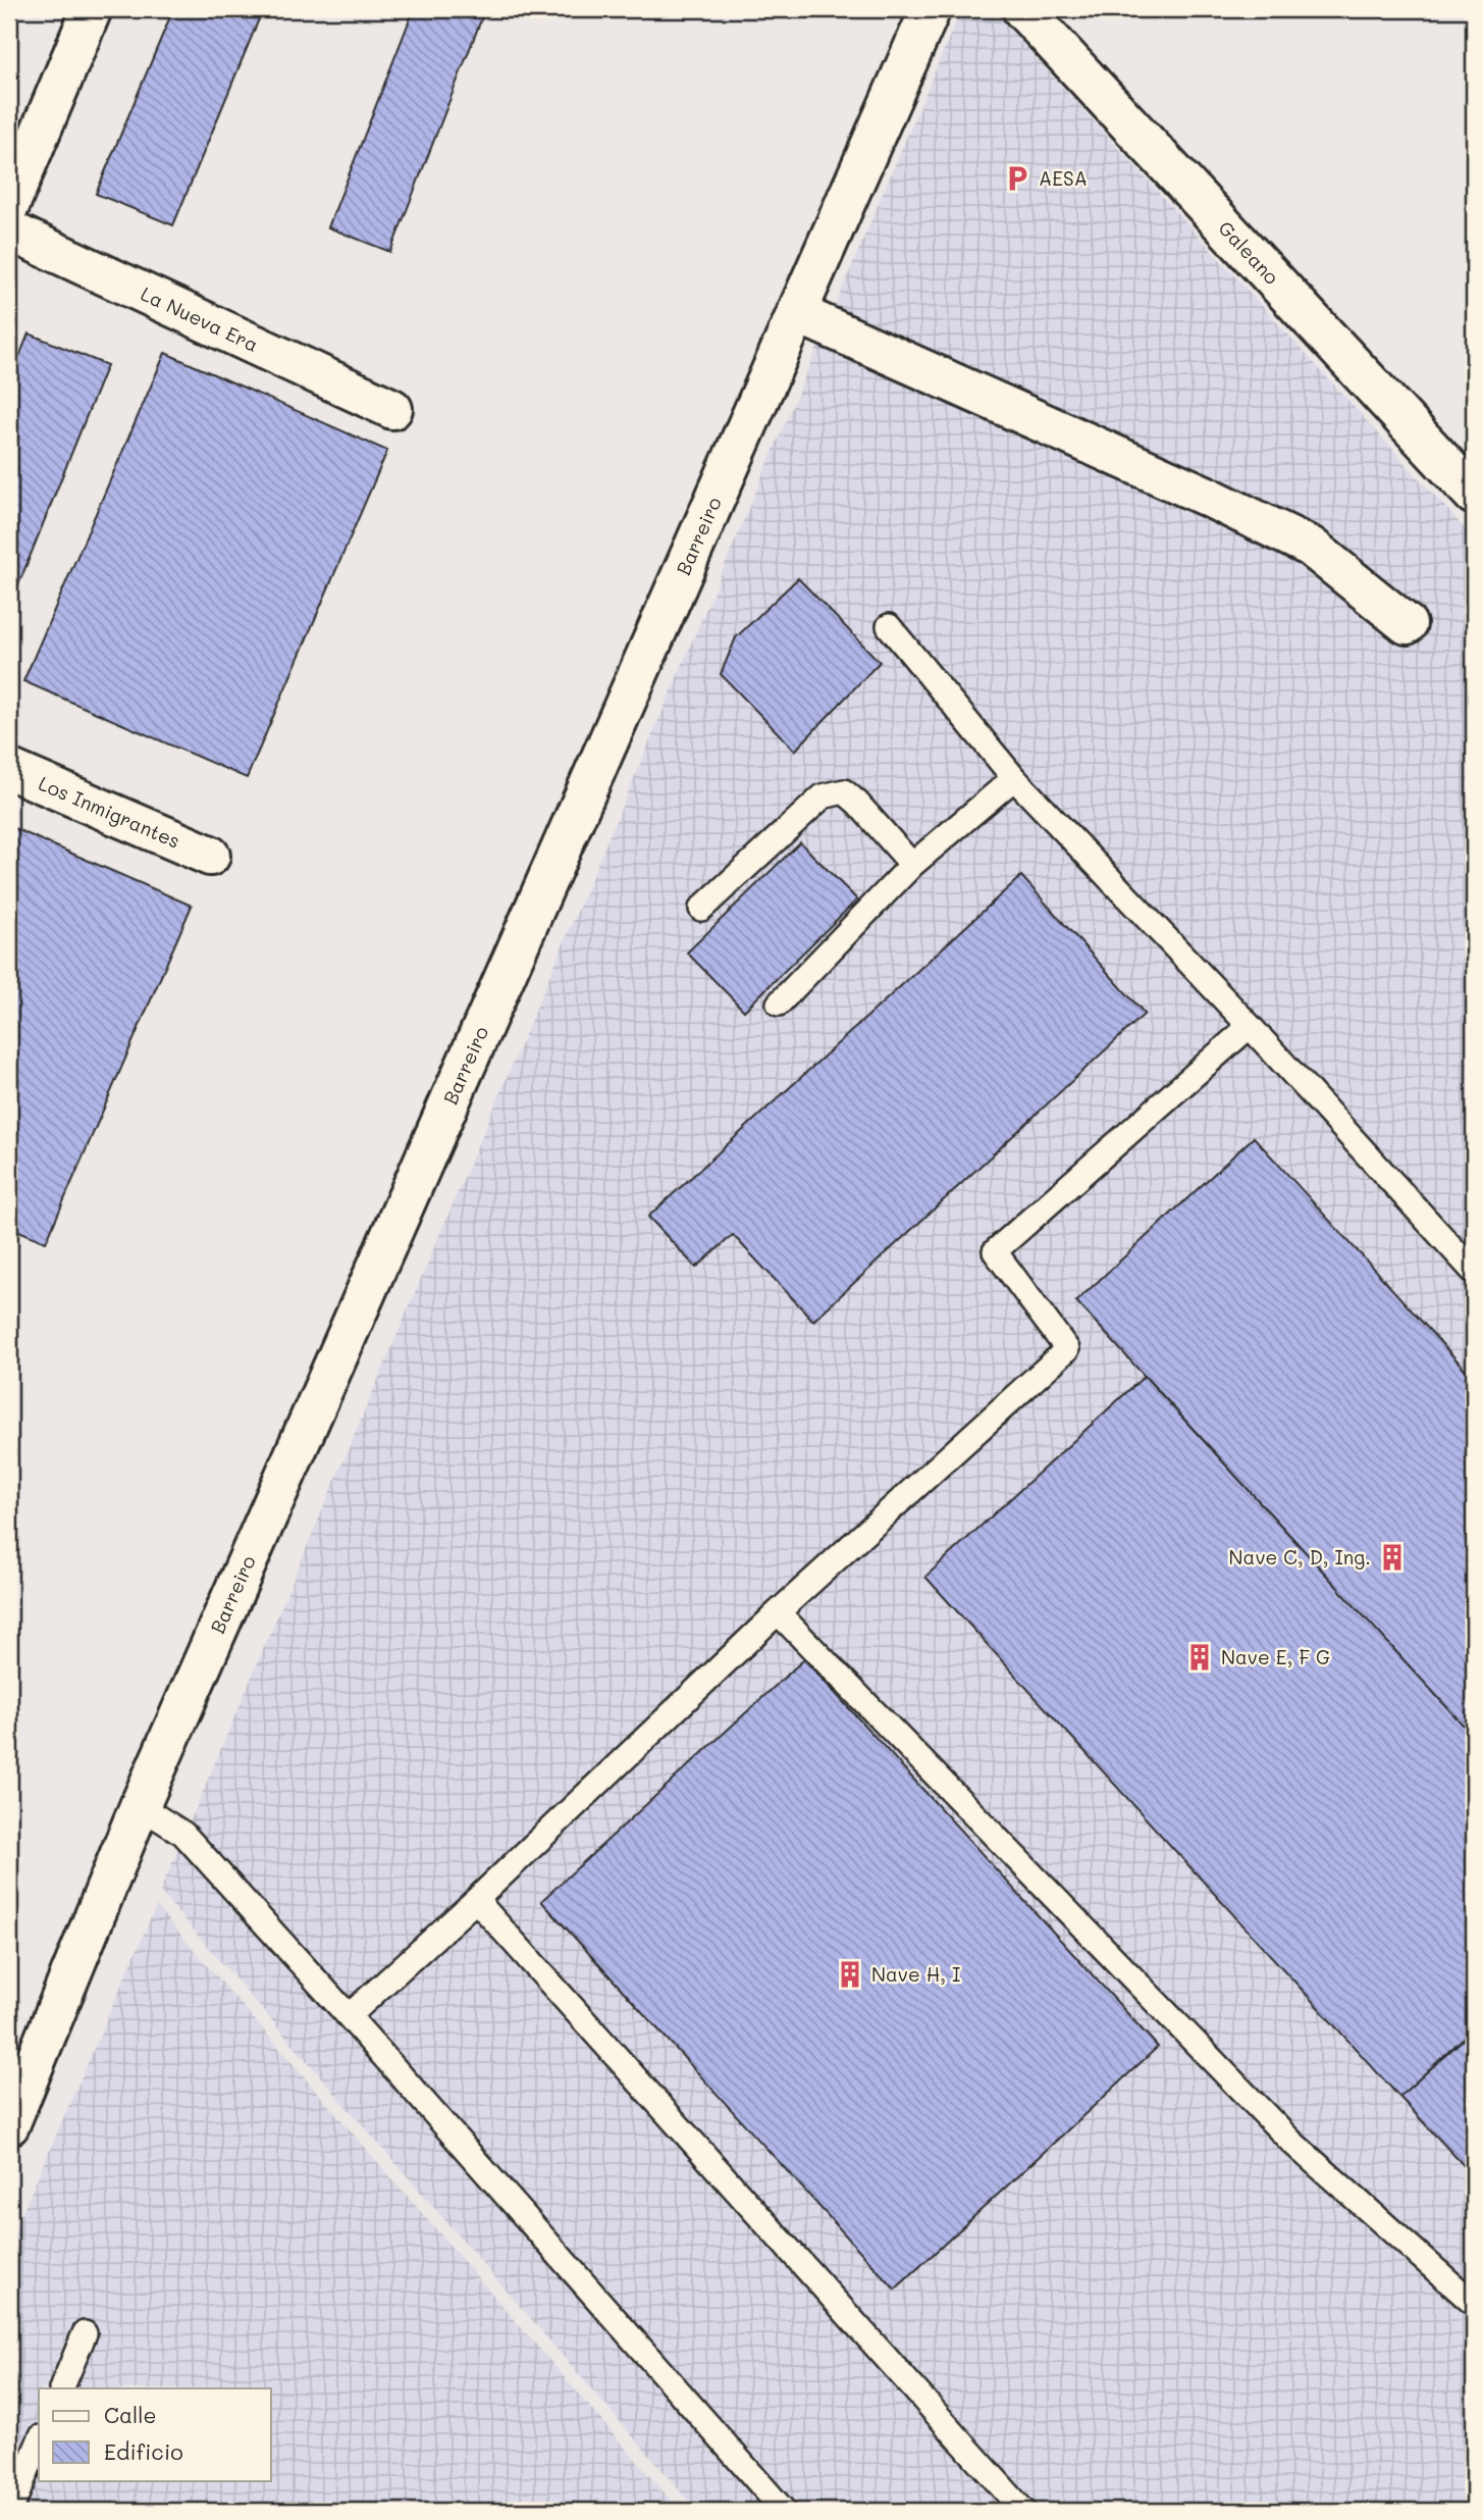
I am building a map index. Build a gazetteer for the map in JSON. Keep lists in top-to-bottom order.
{
  "streets": {
    "street": [
      "Galeano",
      "La Nueva Era",
      "Barreiro",
      "Los Inmigrantes"
    ]
  },
  "places": {
    "parking": ["AESA"],
    "building": ["Nave C, D, Ing.", "Nave E, F G", "Nave H, I"]
  },
  "legend": ["Calle", "Edificio"]
}
